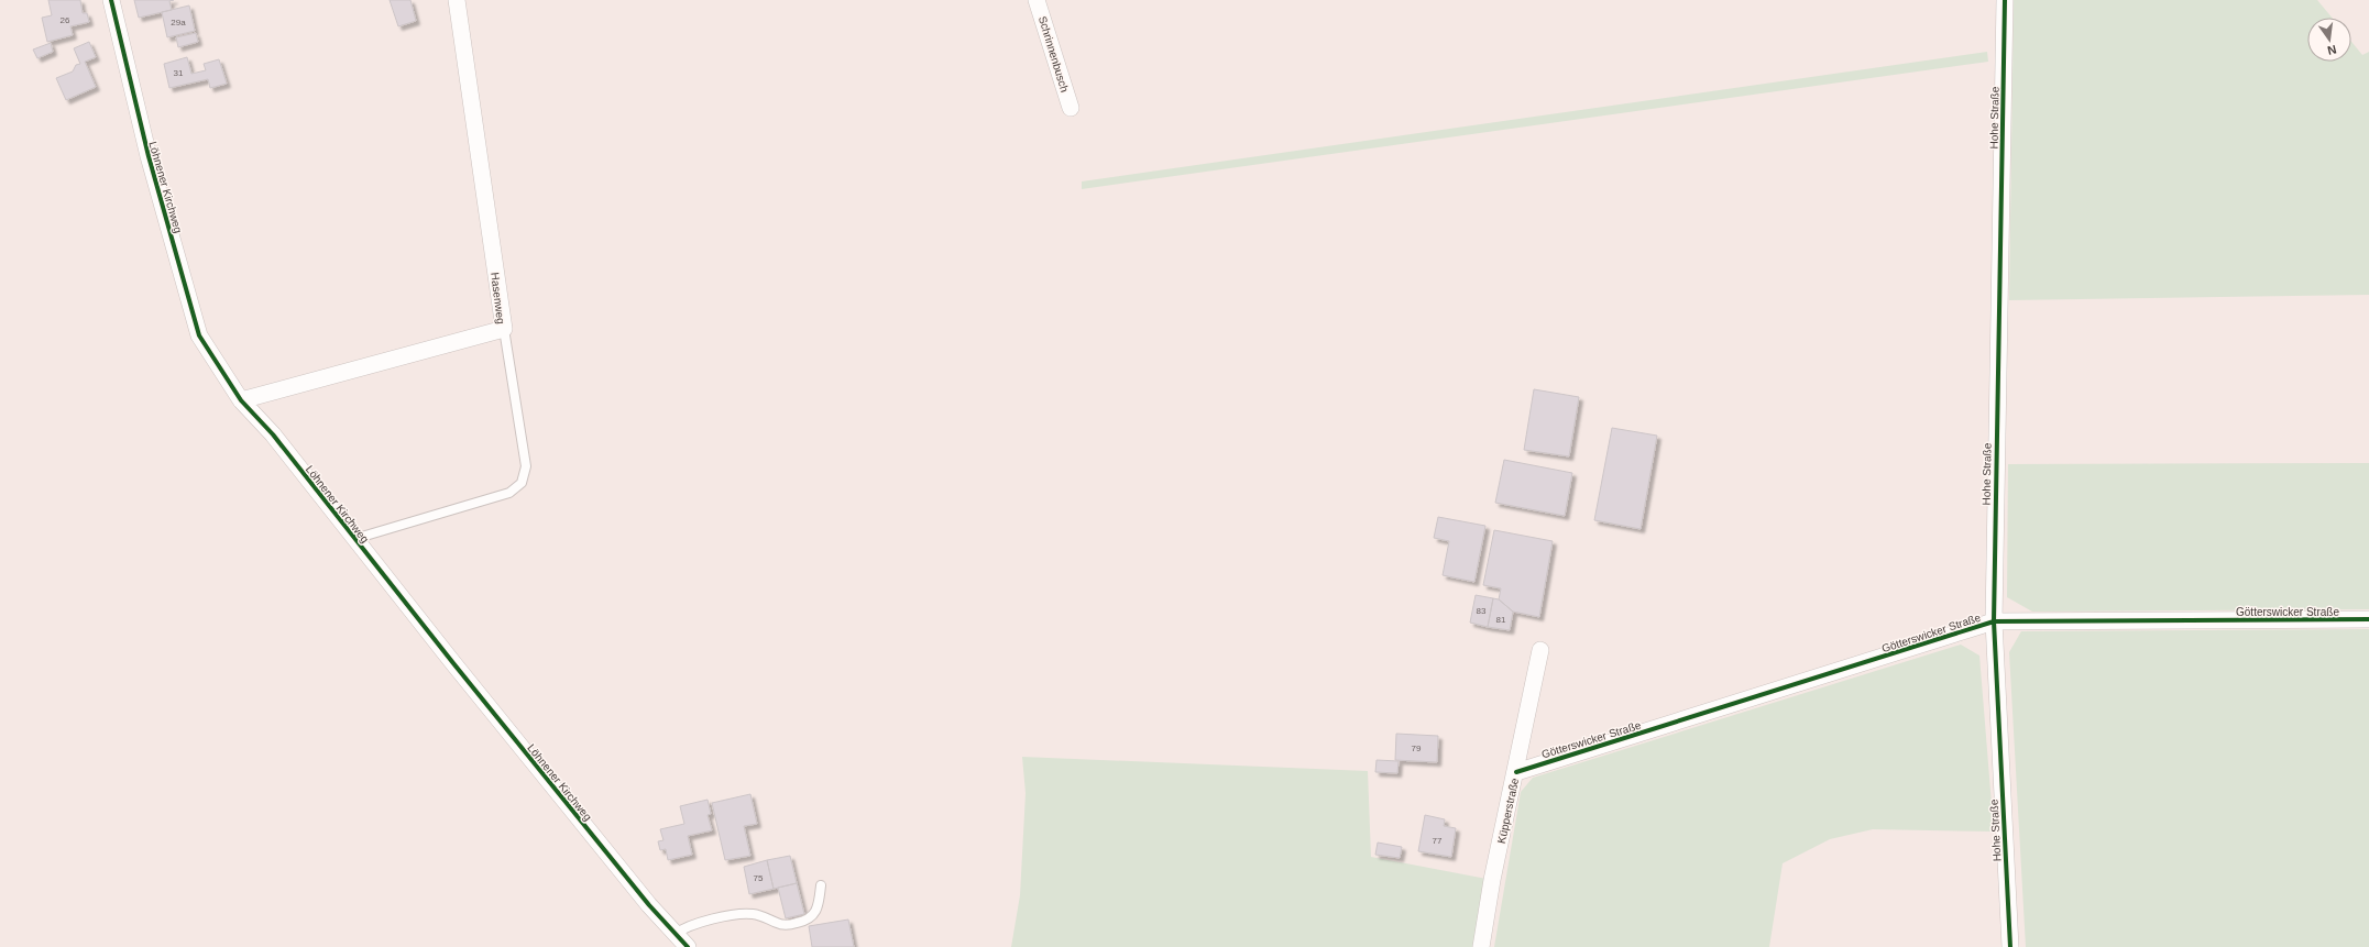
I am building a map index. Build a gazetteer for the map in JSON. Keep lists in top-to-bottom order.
{
  "streets": {
    "street": [
      "Schrinnenbusch",
      "Hohe Straße",
      "Löhnener Kirchweg",
      "Hasenweg",
      "Götterswicker Straße",
      "Küpperstraße"
    ]
  },
  "crossings": [
    ["Hohe Straße", "Götterswicker Straße"],
    ["Löhnener Kirchweg", "Hasenweg"],
    ["Götterswicker Straße", "Küpperstraße"]
  ],
  "house_numbers": [
    "26",
    "29a",
    "31",
    "83",
    "81",
    "79",
    "77",
    "75"
  ],
  "north": "bottom"
}
